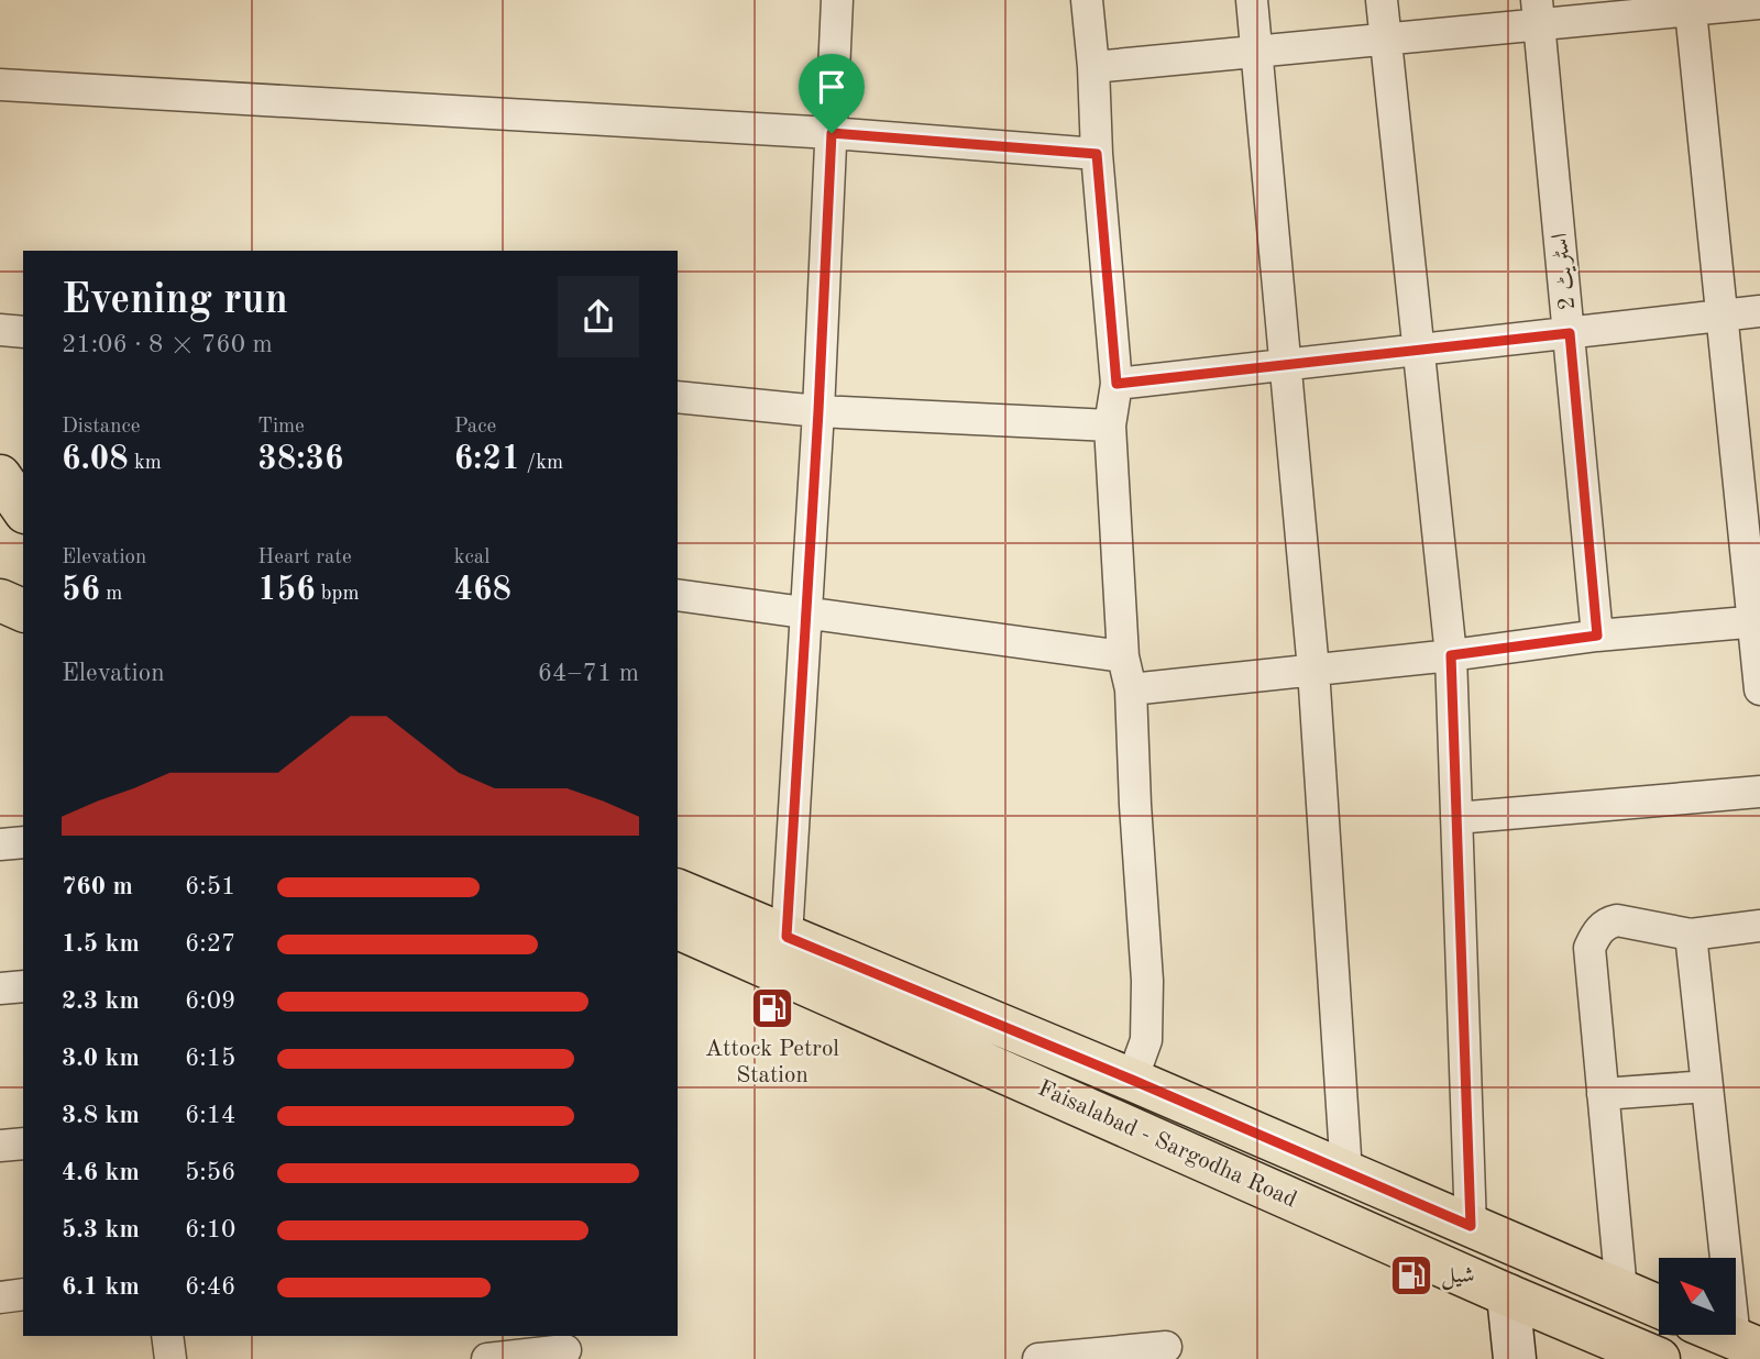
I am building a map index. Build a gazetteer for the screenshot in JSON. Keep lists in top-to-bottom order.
{
  "streets": {
    "main road": ["Faisalabad - Sargodha Road"],
    "street": ["اسٹریٹ 2"]
  },
  "places": {
    "fuel station": ["Attock Petrol Station", "شیل"]
  },
  "north": "top left",
  "page": {
    "heading": ["Evening run", "21:06 · 8 × 760 m"],
    "stats": [
      ["Distance", "6.08 km"],
      ["Time", "38:36"],
      ["Pace", "6:21 /km"],
      ["Elevation", "56 m"],
      ["Heart rate", "156 bpm"],
      ["kcal", "468"]
    ],
    "chart": ["Elevation", "64–71 m"],
    "list": [
      {
        "name": "760 m",
        "note": "6:51"
      },
      {
        "name": "1.5 km",
        "note": "6:27"
      },
      {
        "name": "2.3 km",
        "note": "6:09"
      },
      {
        "name": "3.0 km",
        "note": "6:15"
      },
      {
        "name": "3.8 km",
        "note": "6:14"
      },
      {
        "name": "4.6 km",
        "note": "5:56"
      },
      {
        "name": "5.3 km",
        "note": "6:10"
      },
      {
        "name": "6.1 km",
        "note": "6:46"
      }
    ]
  }
}
